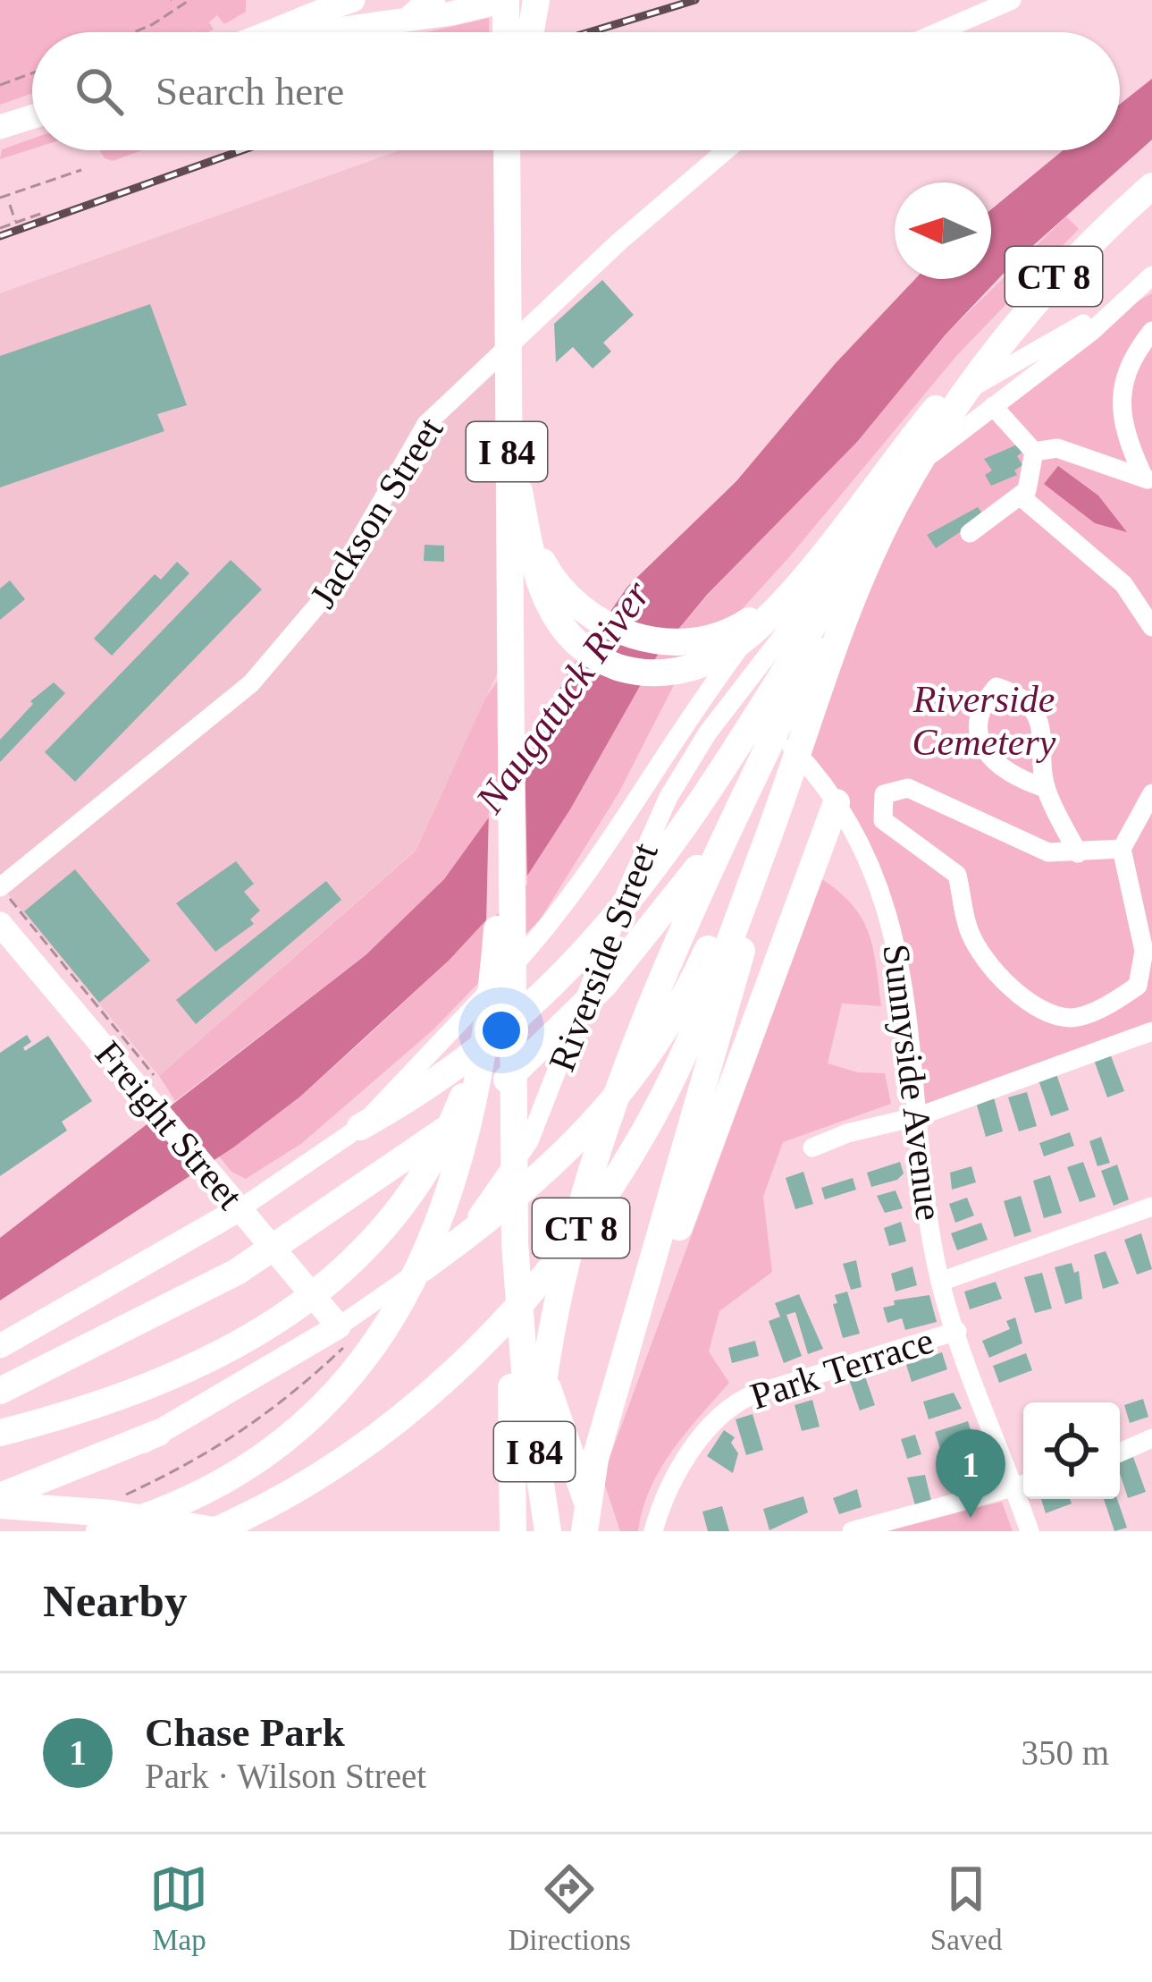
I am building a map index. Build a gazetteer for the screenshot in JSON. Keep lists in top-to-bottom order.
{
  "streets": {
    "highway": ["CT 8", "I 84"],
    "main road": ["Riverside Street", "Freight Street"],
    "street": ["Jackson Street", "Sunnyside Avenue", "Park Terrace"]
  },
  "crossings": [
    ["Riverside Street", "Sunnyside Avenue"],
    ["Riverside Street", "Freight Street"],
    ["Sunnyside Avenue", "Park Terrace"]
  ],
  "water": ["Naugatuck River"],
  "parks": ["Riverside Cemetery"],
  "north": "left",
  "page": {
    "search": "Search here",
    "pins": "1",
    "heading": "Nearby",
    "list": [
      {
        "mark": "1",
        "name": "Chase Park",
        "note": "Park · Wilson Street",
        "value": "350 m"
      }
    ],
    "nav": ["Map", "Directions", "Saved"]
  }
}
